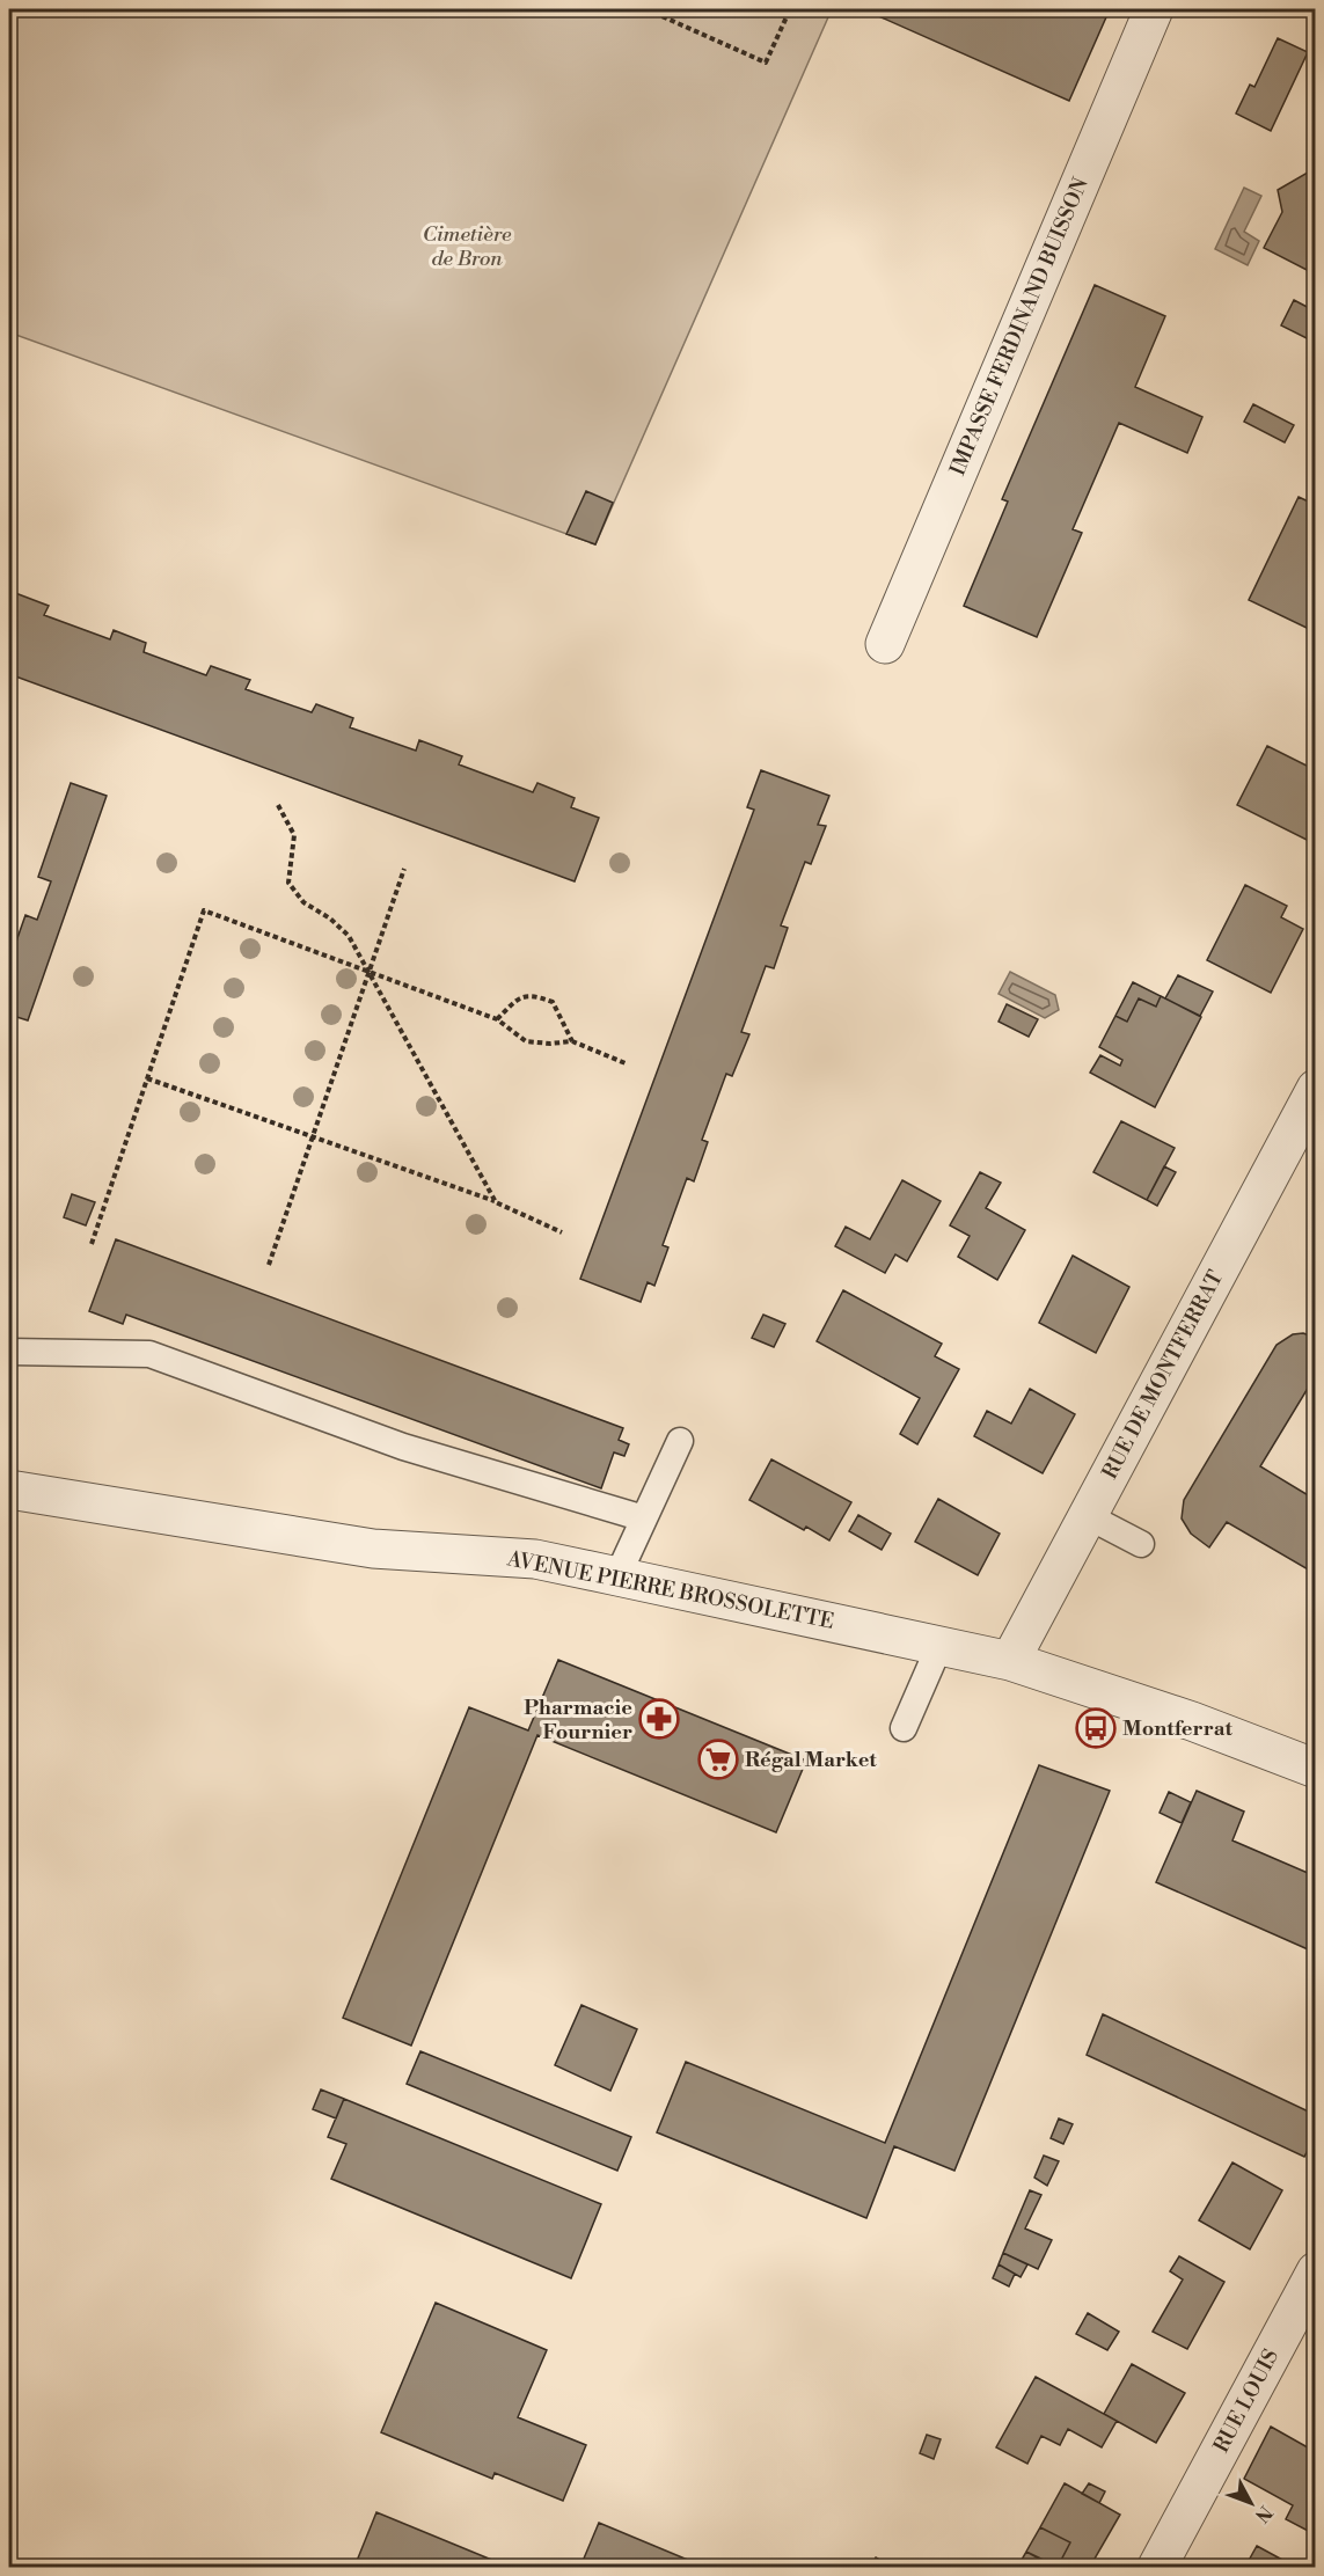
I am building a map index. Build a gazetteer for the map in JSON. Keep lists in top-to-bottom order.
{
  "streets": {
    "street": [
      "IMPASSE FERDINAND BUISSON",
      "RUE DE MONTFERRAT",
      "AVENUE PIERRE BROSSOLETTE",
      "RUE LOUIS"
    ]
  },
  "crossings": [
    ["RUE DE MONTFERRAT", "AVENUE PIERRE BROSSOLETTE"]
  ],
  "parks": ["Cimetière de Bron"],
  "places": {
    "pharmacy": ["Pharmacie Fournier"],
    "bus stop": ["Montferrat"],
    "supermarket": ["Régal Market"]
  },
  "north": "bottom right"
}
